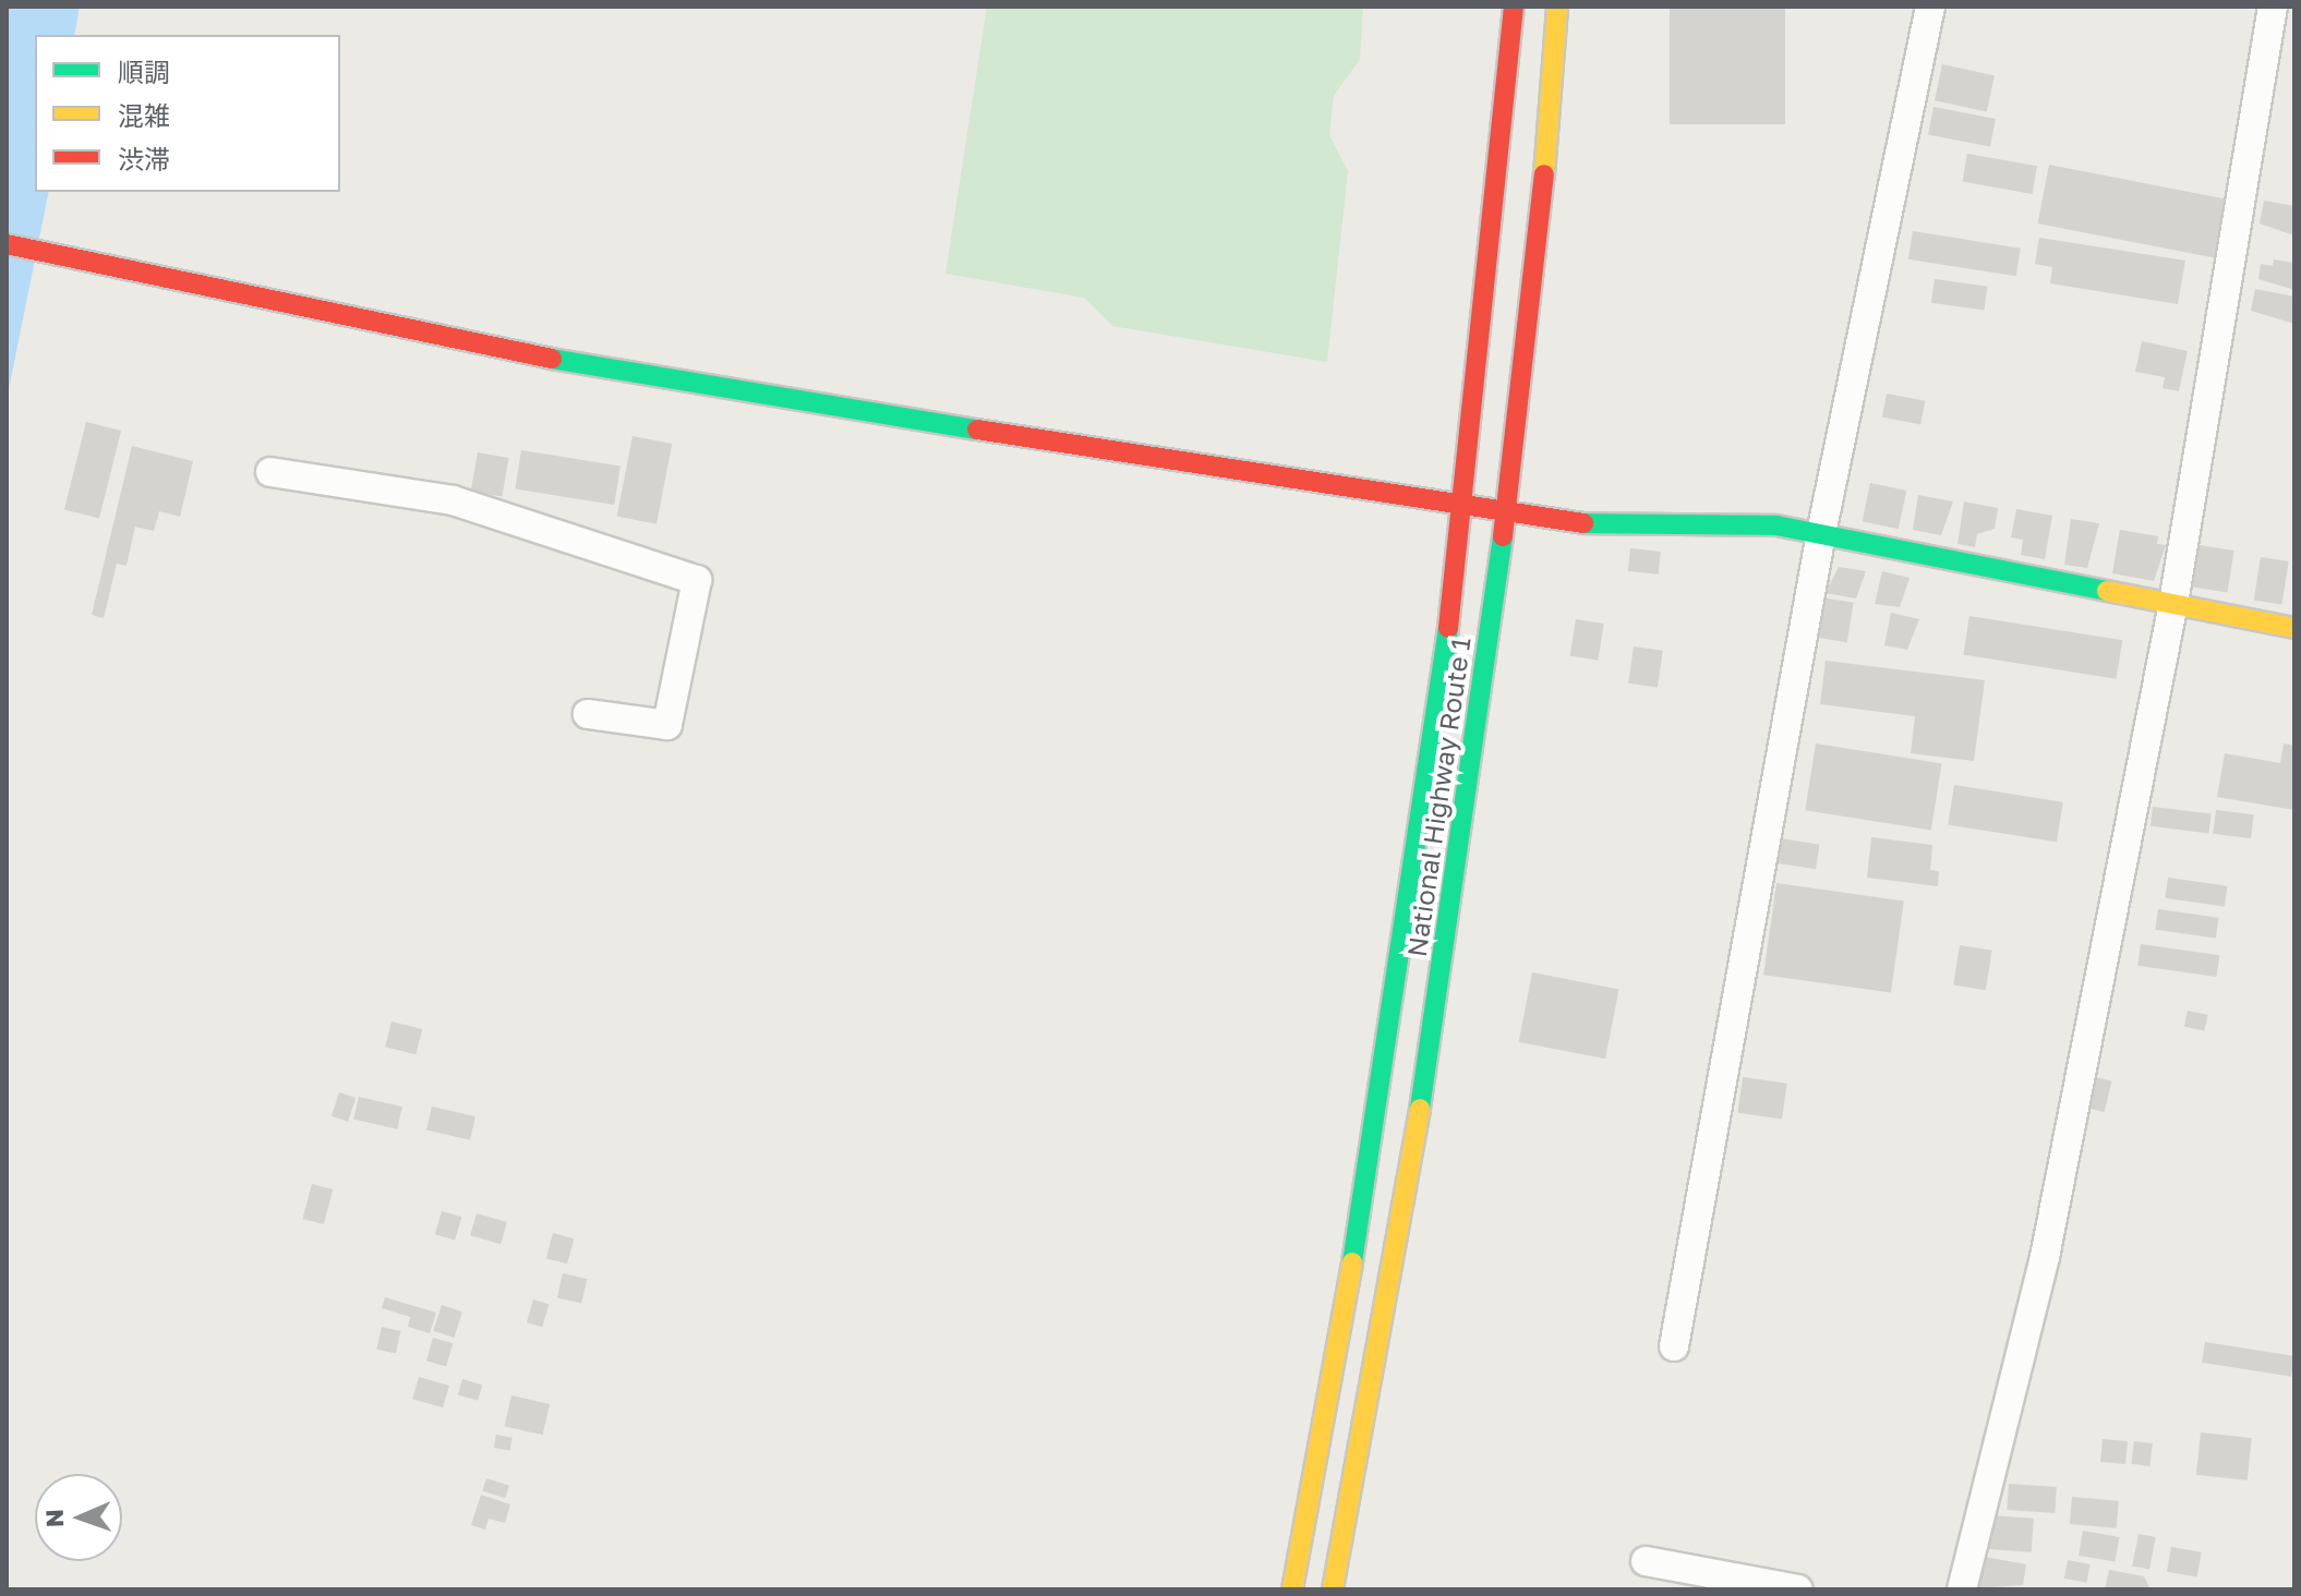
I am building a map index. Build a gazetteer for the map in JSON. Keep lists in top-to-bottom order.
{
  "streets": {
    "main road": ["National Highway Route 1"]
  },
  "legend": ["順調", "混雑", "渋滞"],
  "north": "left"
}
